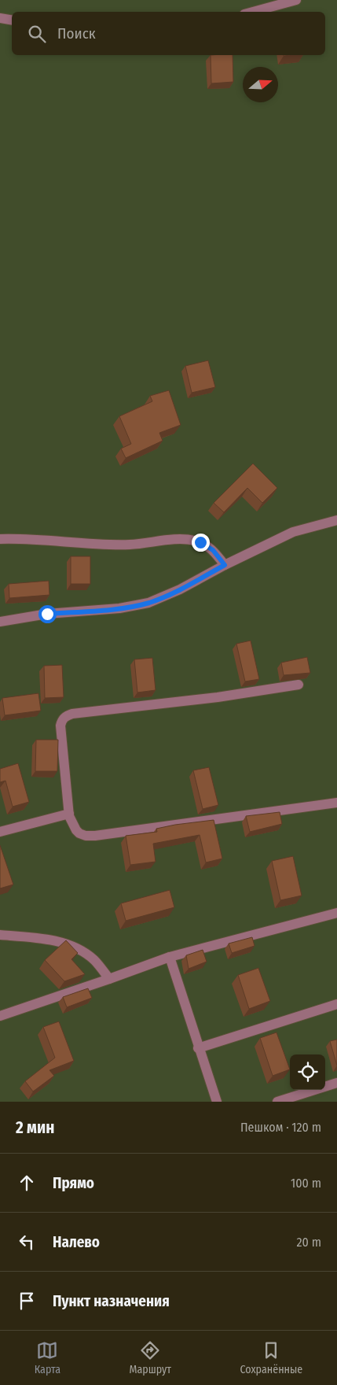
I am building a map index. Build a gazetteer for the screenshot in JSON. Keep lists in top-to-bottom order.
{
  "north": "right",
  "page": {
    "search": "Поиск",
    "heading": ["2 мин", "Пешком · 120 m"],
    "list": [
      ["Прямо", "100 m"],
      ["Налево", "20 m"],
      "Пункт назначения"
    ],
    "nav": ["Карта", "Маршрут", "Сохранённые"]
  }
}
